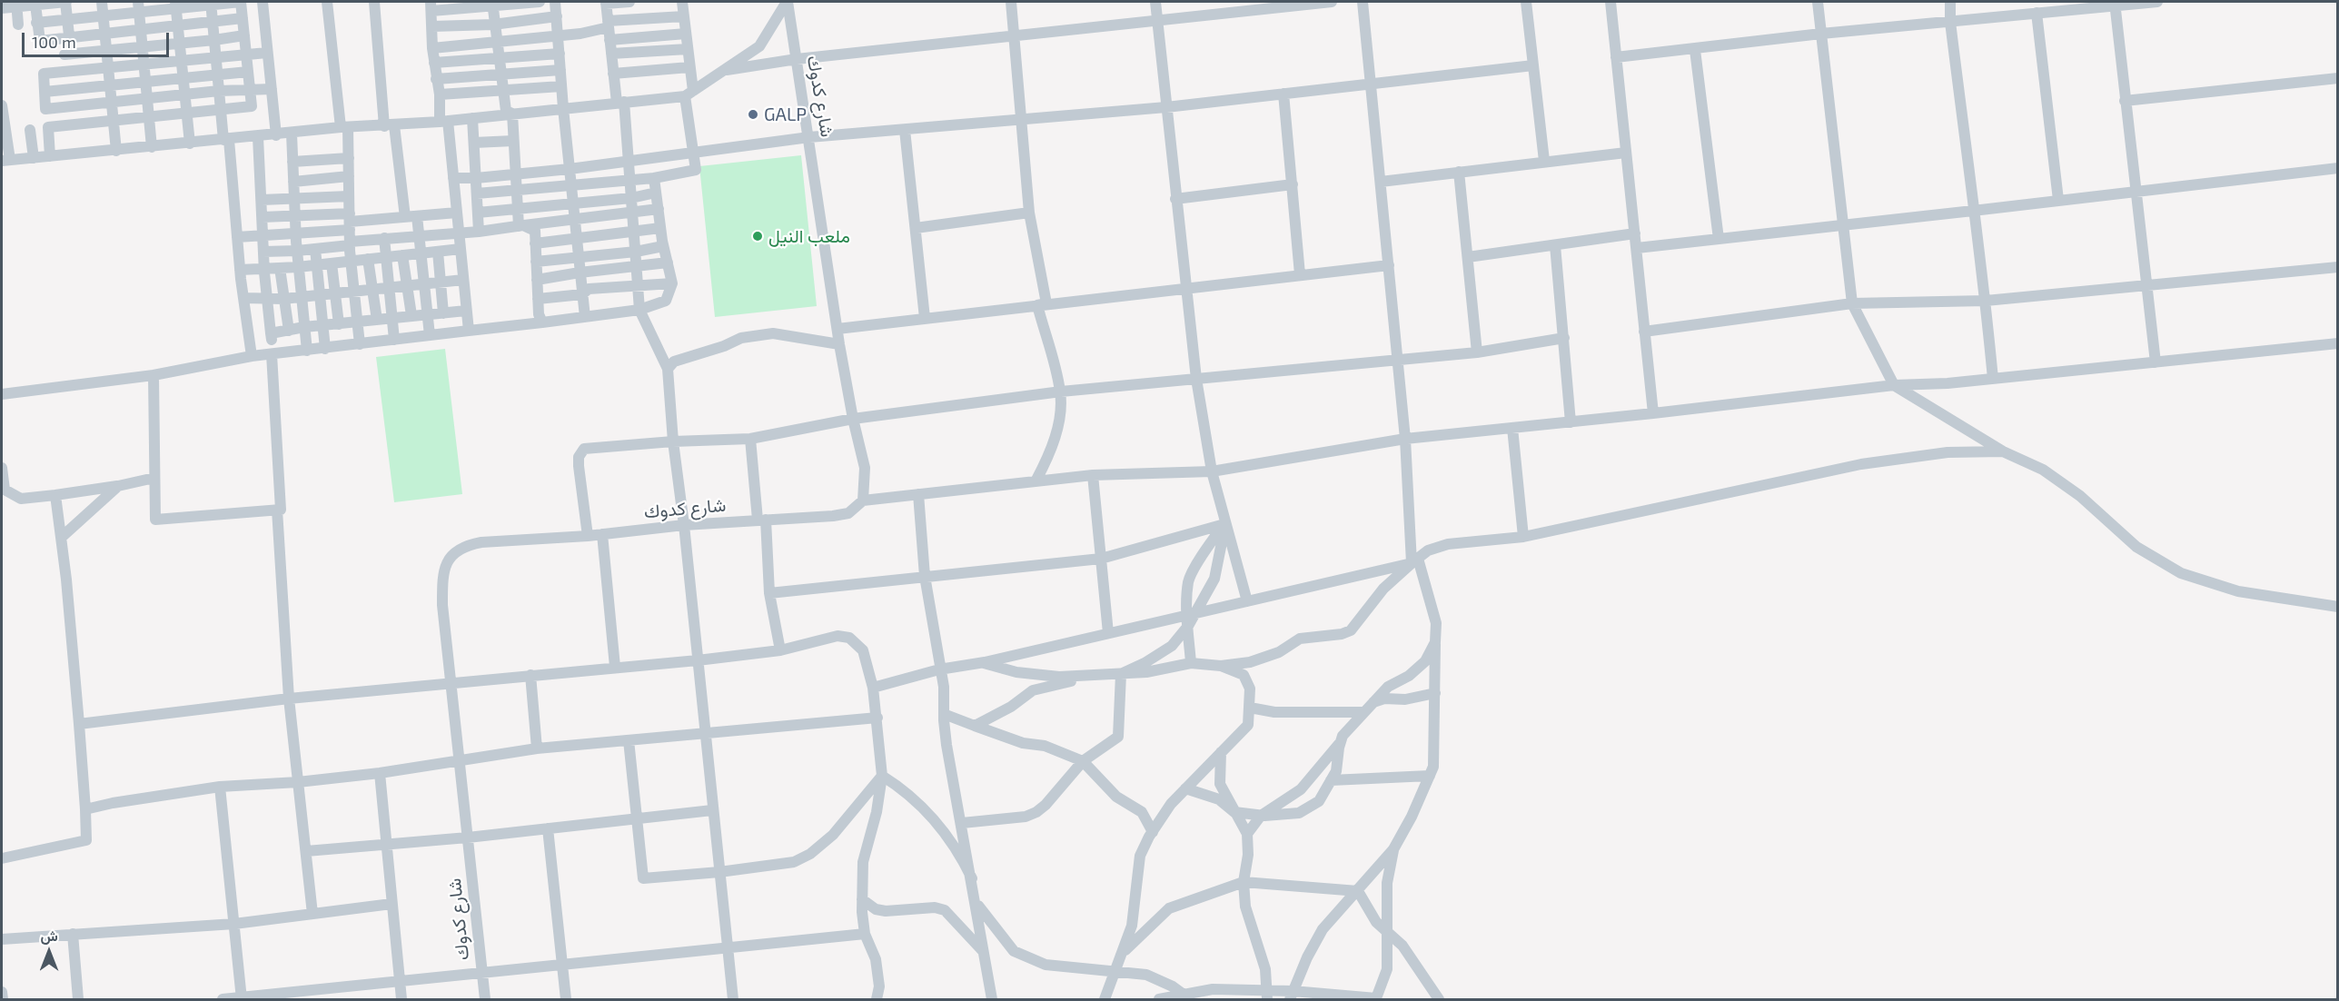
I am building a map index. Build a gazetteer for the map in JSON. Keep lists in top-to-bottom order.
{
  "streets": {
    "street": ["شارع كدوك"]
  },
  "places": ["GALP", "ملعب النيل"],
  "scale_bar": "100 m",
  "north": "top"
}
